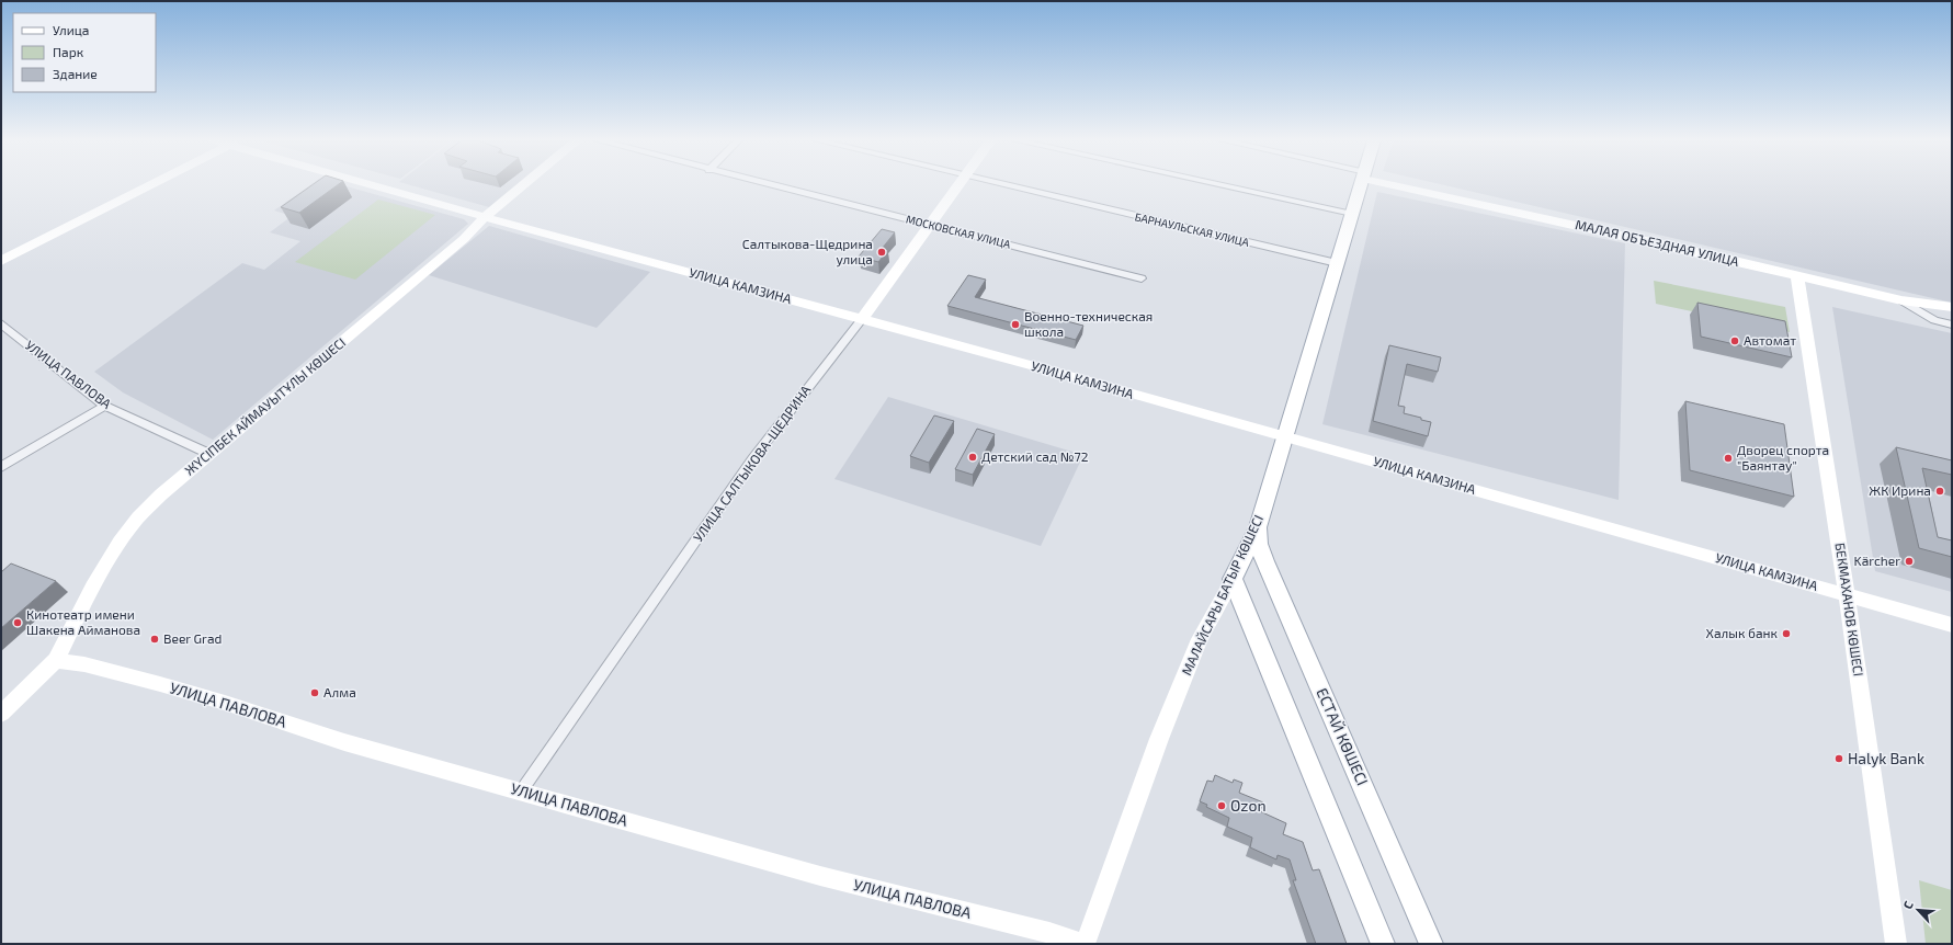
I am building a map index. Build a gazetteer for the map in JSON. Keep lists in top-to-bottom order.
{
  "streets": {
    "main road": ["МАЛАЙСАРЫ БАТЫР КӨШЕСІ", "ЕСТАЙ КӨШЕСІ"],
    "street": [
      "БАРНАУЛЬСКАЯ УЛИЦА",
      "МОСКОВСКАЯ УЛИЦА",
      "МАЛАЯ ОБЪЕЗДНАЯ УЛИЦА",
      "УЛИЦА КАМЗИНА",
      "УЛИЦА ПАВЛОВА",
      "ЖҮСІПБЕК АЙМАУЫТҰЛЫ КӨШЕСІ",
      "УЛИЦА САЛТЫКОВА-ЩЕДРИНА",
      "БЕКМАХАНОВ КӨШЕСІ"
    ]
  },
  "crossings": [
    ["БАРНАУЛЬСКАЯ УЛИЦА", "МАЛАЙСАРЫ БАТЫР КӨШЕСІ"],
    ["МОСКОВСКАЯ УЛИЦА", "УЛИЦА САЛТЫКОВА-ЩЕДРИНА"],
    ["МАЛАЯ ОБЪЕЗДНАЯ УЛИЦА", "БЕКМАХАНОВ КӨШЕСІ"],
    ["УЛИЦА КАМЗИНА", "ЖҮСІПБЕК АЙМАУЫТҰЛЫ КӨШЕСІ"],
    ["УЛИЦА КАМЗИНА", "УЛИЦА САЛТЫКОВА-ЩЕДРИНА"],
    ["УЛИЦА КАМЗИНА", "МАЛАЙСАРЫ БАТЫР КӨШЕСІ"],
    ["УЛИЦА КАМЗИНА", "БЕКМАХАНОВ КӨШЕСІ"],
    ["УЛИЦА ПАВЛОВА", "ЖҮСІПБЕК АЙМАУЫТҰЛЫ КӨШЕСІ"],
    ["УЛИЦА ПАВЛОВА", "УЛИЦА САЛТЫКОВА-ЩЕДРИНА"],
    ["УЛИЦА ПАВЛОВА", "МАЛАЙСАРЫ БАТЫР КӨШЕСІ"],
    ["МАЛАЙСАРЫ БАТЫР КӨШЕСІ", "ЕСТАЙ КӨШЕСІ"]
  ],
  "places": [
    "Салтыкова-Щедрина улица",
    "Военно-техническая школа",
    "Автомат",
    "Детский сад №72",
    "Дворец спорта \"Баянтау\"",
    "ЖК Ирина",
    "Kärcher",
    "Кинотеатр имени Шакена Айманова",
    "Халык банк",
    "Beer Grad",
    "Алма",
    "Halyk Bank",
    "Ozon"
  ],
  "legend": ["Улица", "Парк", "Здание"],
  "north": "top left"
}
